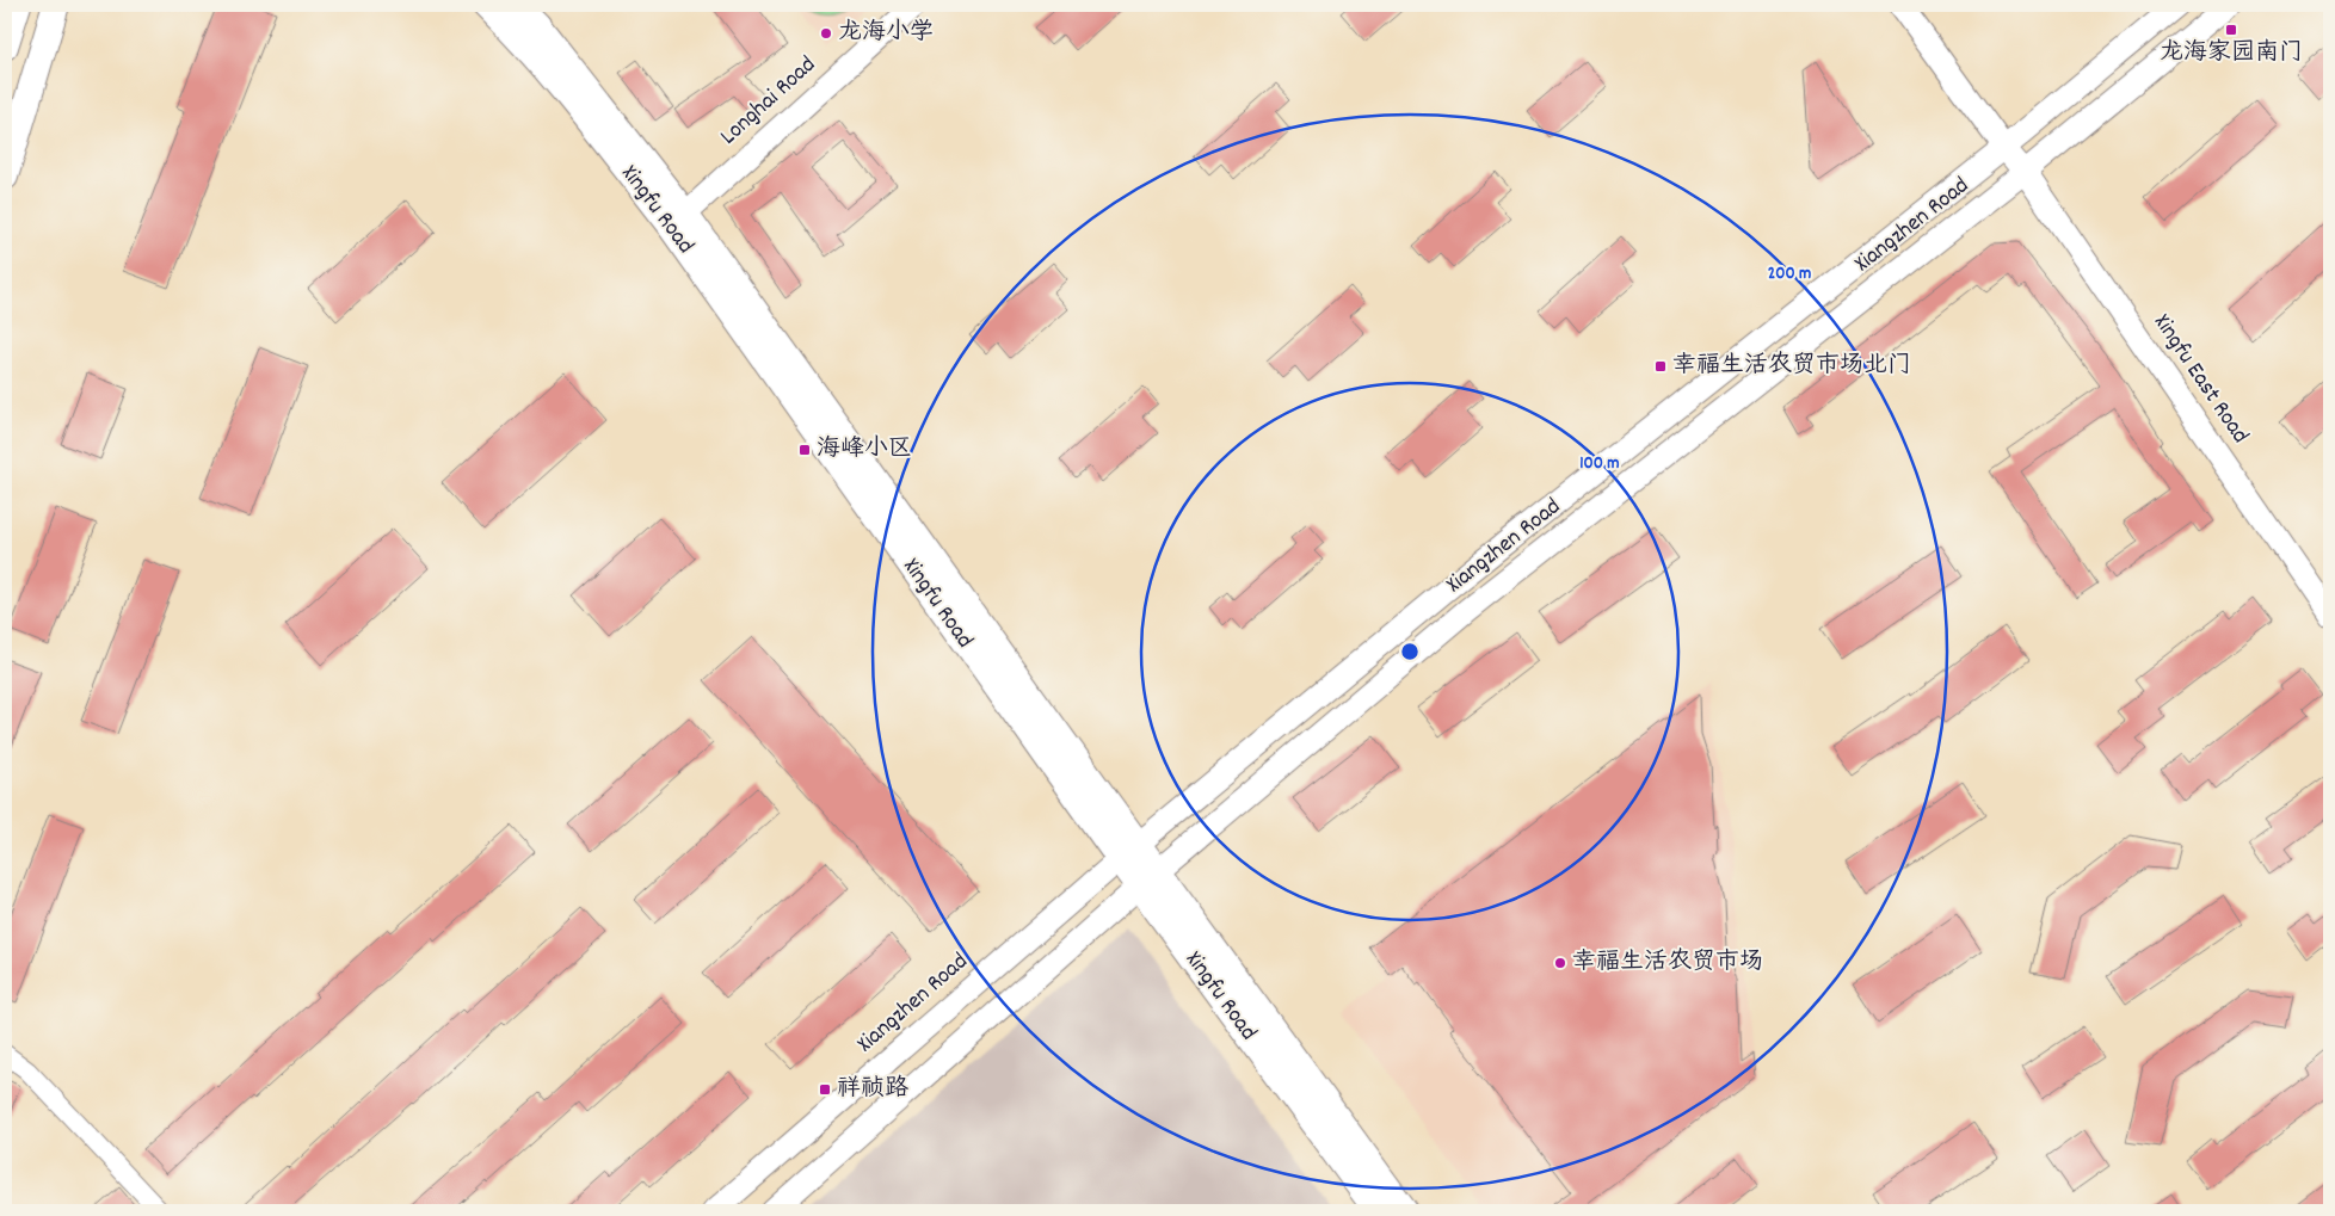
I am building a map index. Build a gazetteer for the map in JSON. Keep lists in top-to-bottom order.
{
  "streets": {
    "main road": ["Xingfu Road"],
    "street": ["Longhai Road", "Xiangzhen Road", "Xingfu East Road"]
  },
  "crossings": [
    ["Longhai Road", "Xingfu Road"],
    ["Xingfu Road", "Xiangzhen Road"],
    ["Xiangzhen Road", "Xingfu East Road"]
  ],
  "places": {
    "transit": [
      "龙海家园南门",
      "幸福生活农贸市场北门",
      "海峰小区",
      "祥祯路"
    ],
    "other": ["龙海小学", "幸福生活农贸市场"]
  },
  "rings": ["200 m", "100 m"]
}
